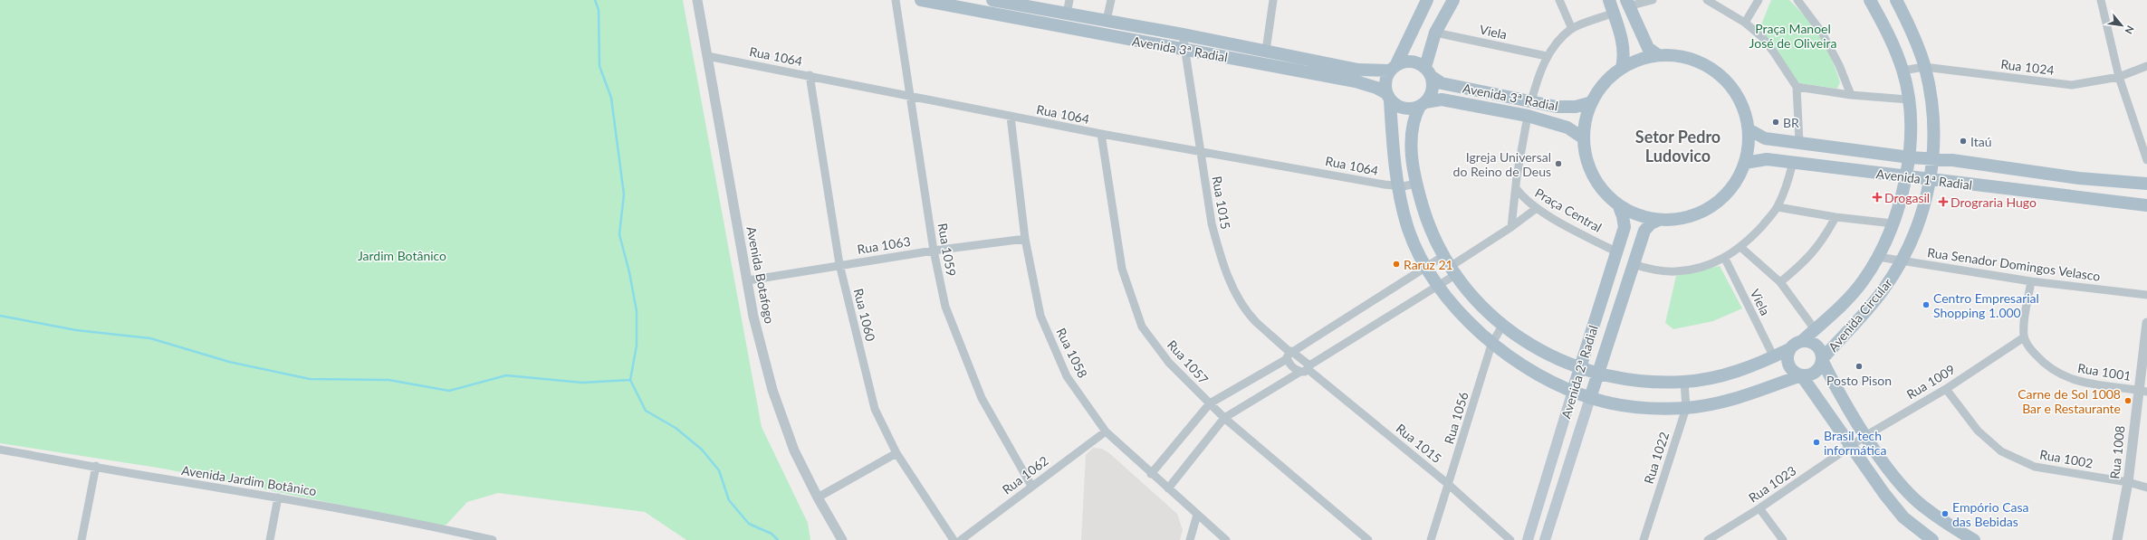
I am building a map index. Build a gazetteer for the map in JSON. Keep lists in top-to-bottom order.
{
  "streets": {
    "main road": [
      "Avenida 3ª Radial",
      "Avenida 1ª Radial",
      "Avenida Circular",
      "Avenida 2ª Radial"
    ],
    "street": [
      "Viela",
      "Rua 1064",
      "Rua 1024",
      "Rua 1015",
      "Praça Central",
      "Rua 1063",
      "Rua 1059",
      "Rua Senador Domingos Velasco",
      "Avenida Botafogo",
      "Rua 1060",
      "Rua 1058",
      "Rua 1057",
      "Rua 1001",
      "Rua 1009",
      "Rua 1056",
      "Rua 1008",
      "Rua 1022",
      "Rua 1002",
      "Rua 1062",
      "Avenida Jardim Botânico",
      "Rua 1023"
    ]
  },
  "crossings": [
    ["Viela", "Avenida Circular"],
    ["Avenida 3ª Radial", "Rua 1015"],
    ["Rua 1064", "Rua 1015"],
    ["Rua 1064", "Rua 1059"],
    ["Rua 1064", "Avenida Botafogo"],
    ["Rua 1064", "Rua 1060"],
    ["Rua 1064", "Rua 1058"],
    ["Rua 1064", "Rua 1057"],
    ["Rua 1024", "Avenida Circular"],
    ["Avenida 1ª Radial", "Avenida Circular"],
    ["Rua 1015", "Rua 1056"],
    ["Praça Central", "Avenida 2ª Radial"],
    ["Rua 1063", "Rua 1059"],
    ["Rua 1063", "Avenida Botafogo"],
    ["Rua 1063", "Rua 1060"],
    ["Rua 1063", "Rua 1058"],
    ["Rua 1059", "Rua 1062"],
    ["Rua Senador Domingos Velasco", "Avenida Circular"],
    ["Rua 1058", "Rua 1062"],
    ["Rua 1001", "Rua 1009"],
    ["Rua 1001", "Rua 1008"],
    ["Rua 1009", "Rua 1002"],
    ["Rua 1009", "Rua 1023"],
    ["Rua 1008", "Rua 1002"]
  ],
  "districts": ["Setor Pedro Ludovico"],
  "parks": ["Praça Manoel José de Oliveira", "Jardim Botânico"],
  "places": {
    "other": [
      "BR",
      "Itaú",
      "Igreja Universal do Reino de Deus",
      "Raruz 21",
      "Centro Empresarial Shopping 1.000",
      "Posto Pison",
      "Carne de Sol 1008 Bar e Restaurante",
      "Brasil tech informática",
      "Empório Casa das Bebidas"
    ],
    "health": ["Drogasil", "Drograria Hugo"]
  },
  "north": "bottom right"
}
